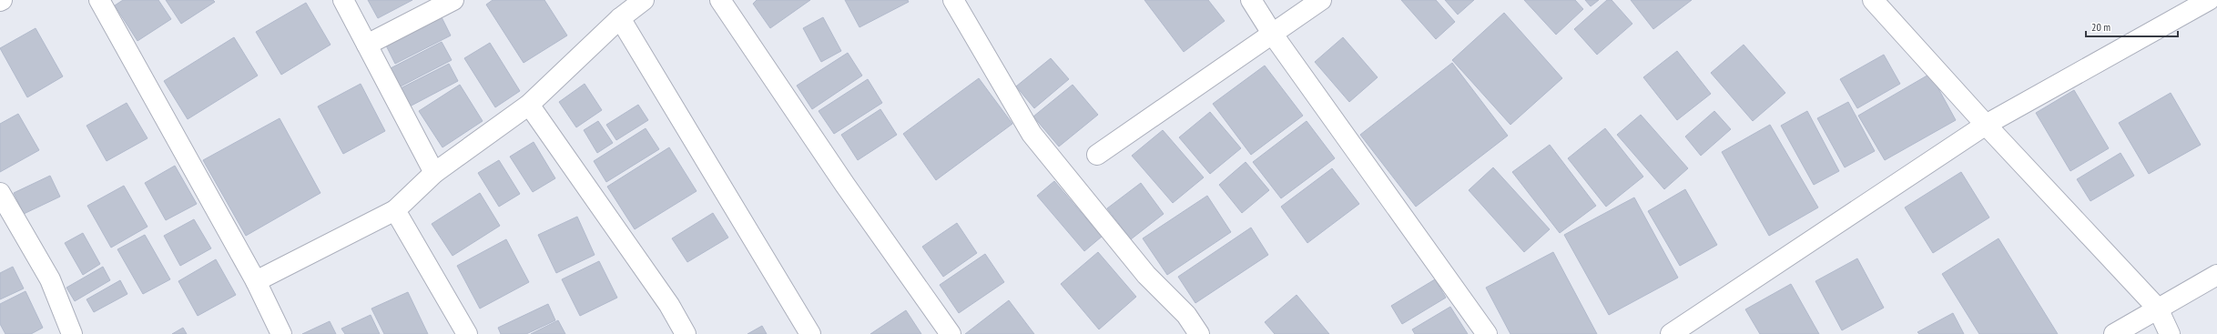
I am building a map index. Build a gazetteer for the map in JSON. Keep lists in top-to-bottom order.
{
  "scale_bar": "20 m"
}
